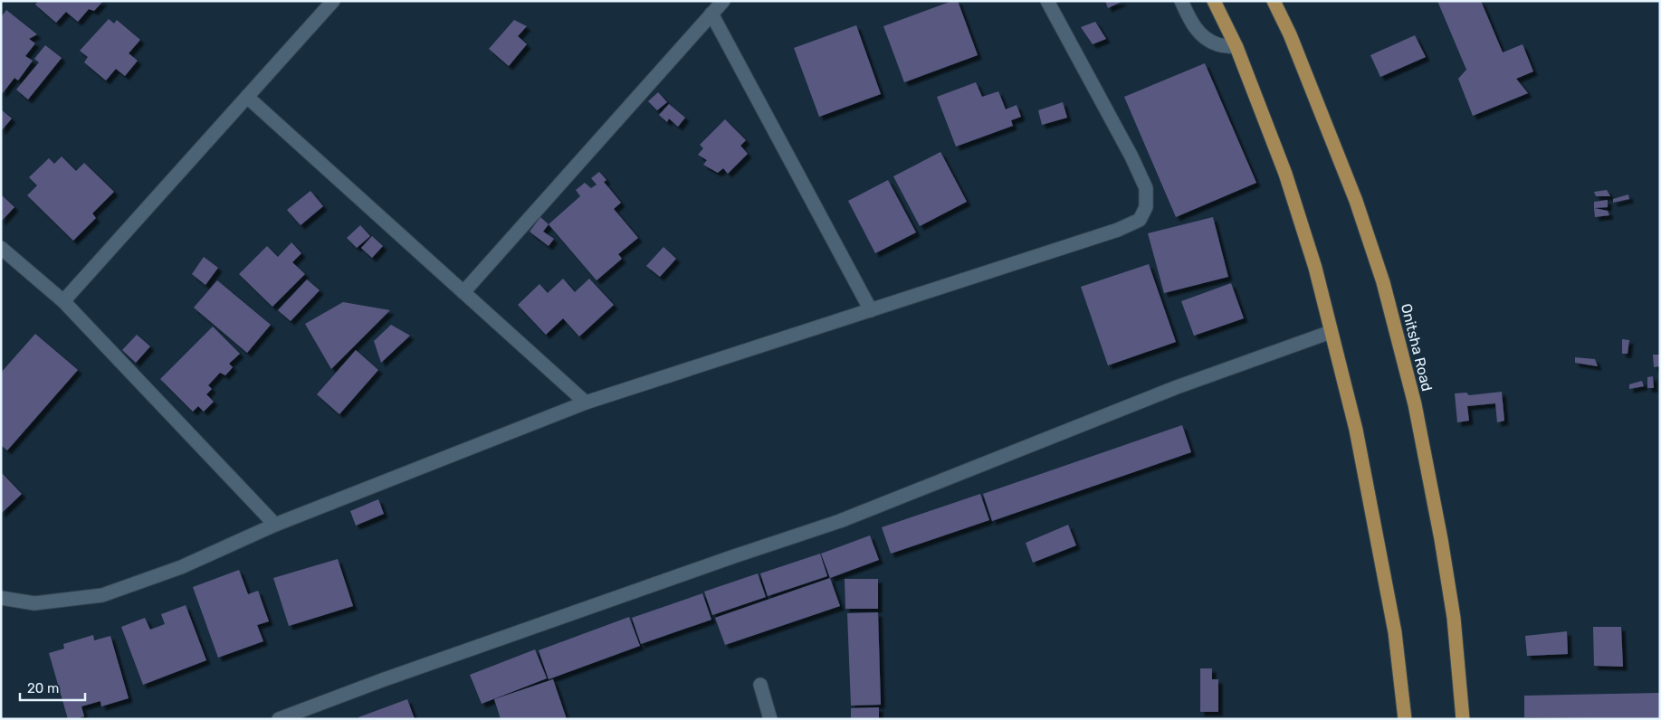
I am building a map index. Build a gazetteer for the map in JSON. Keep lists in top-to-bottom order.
{
  "streets": {
    "main road": ["Onitsha Road"]
  },
  "scale_bar": "20 m"
}
